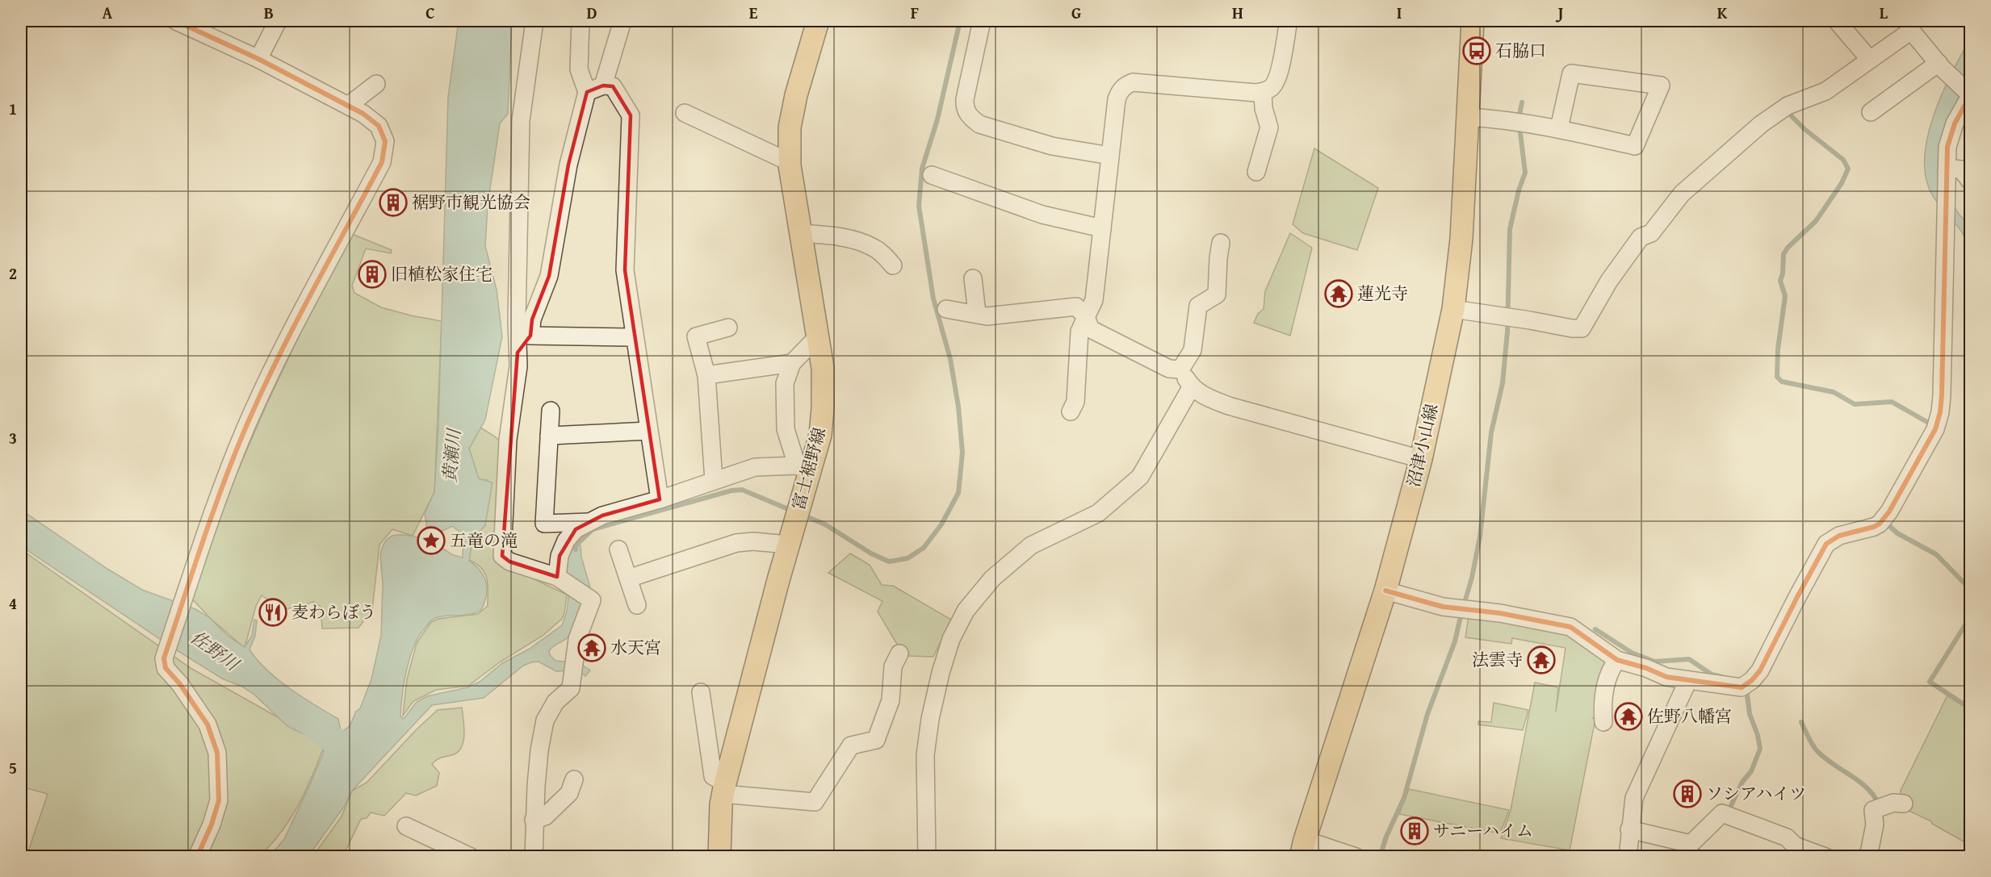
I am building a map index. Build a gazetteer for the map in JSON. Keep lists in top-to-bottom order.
{
  "streets": {
    "main road": ["沼津小山線", "富士裾野線"]
  },
  "water": ["黄瀬川", "佐野川"],
  "places": {
    "bus stop": ["石脇口"],
    "building": [
      "裾野市観光協会",
      "旧植松家住宅",
      "ソシアハイツ",
      "サニーハイム"
    ],
    "temple": [
      "蓮光寺",
      "水天宮",
      "法雲寺",
      "佐野八幡宮"
    ],
    "place": ["五竜の滝"],
    "restaurant": ["麦わらぼう"]
  },
  "grid": {
    "columns": [
      "A",
      "B",
      "C",
      "D",
      "E",
      "F",
      "G",
      "H",
      "I",
      "J",
      "K",
      "L"
    ],
    "rows": [
      "1",
      "2",
      "3",
      "4",
      "5"
    ]
  }
}
